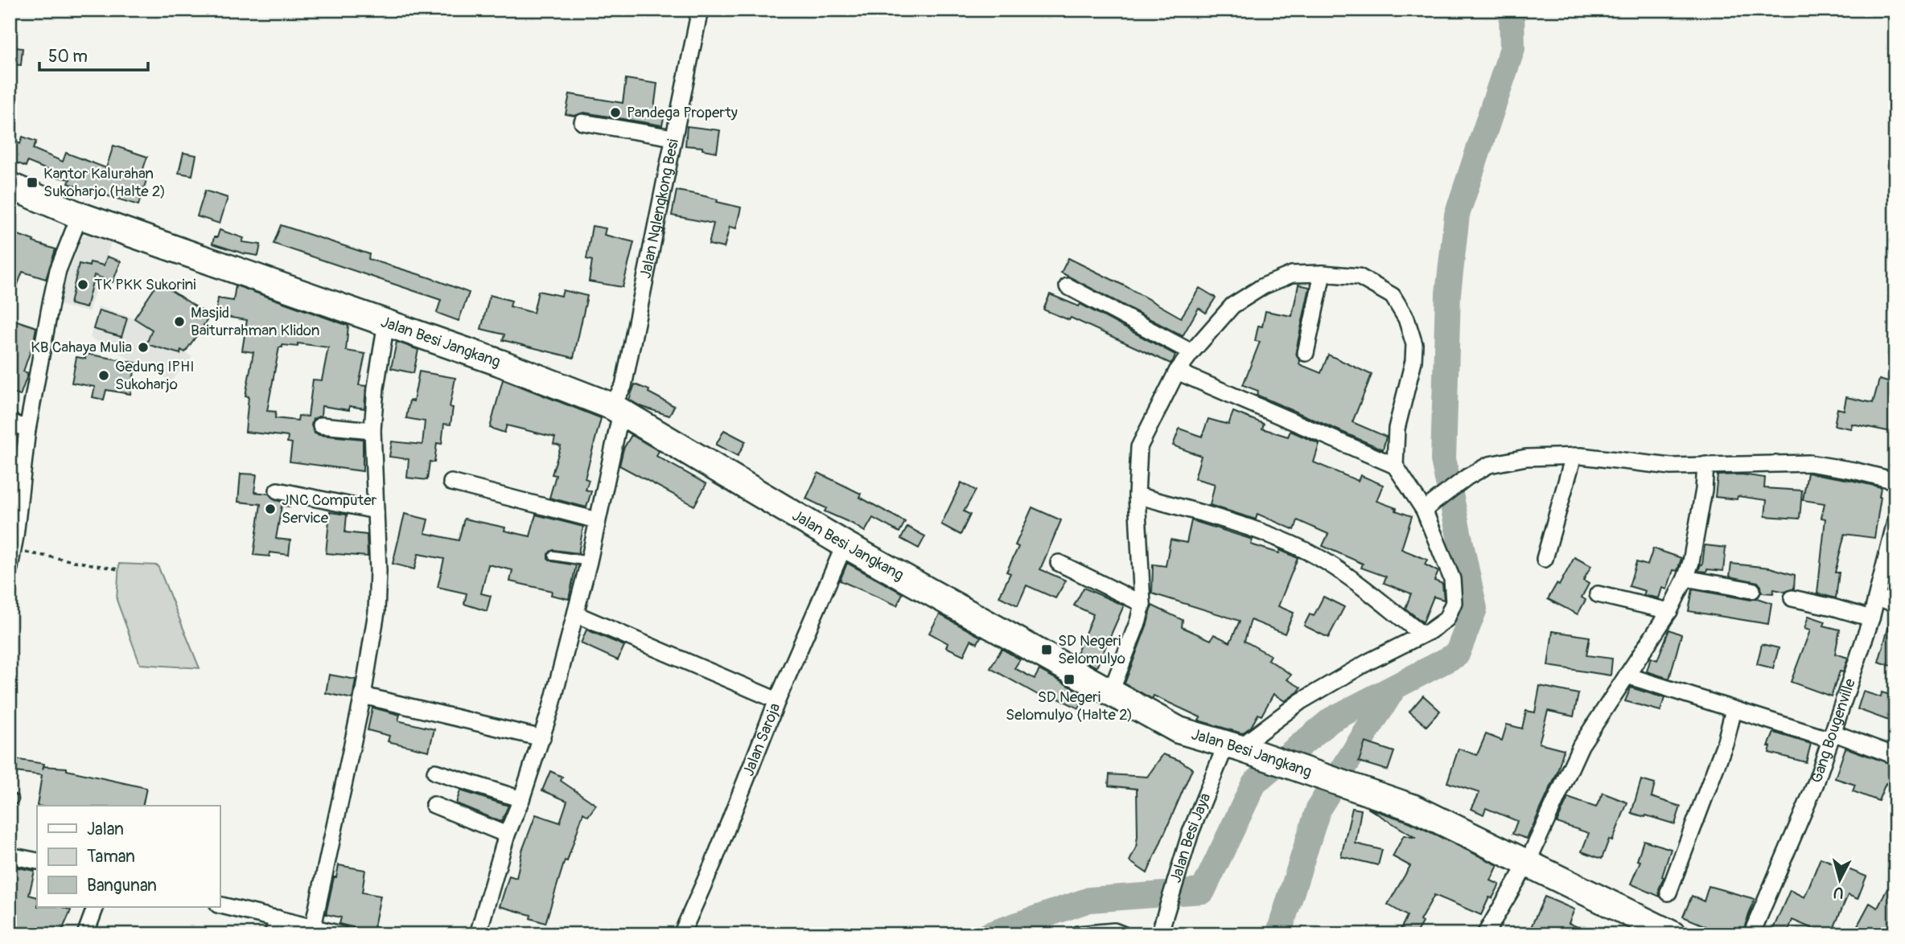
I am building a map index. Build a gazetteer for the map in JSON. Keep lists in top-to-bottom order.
{
  "streets": {
    "main road": ["Jalan Besi Jangkang"],
    "street": [
      "Jalan Nglengkong Besi",
      "Gang Bougenville",
      "Jalan Saroja",
      "Jalan Besi Jaya"
    ]
  },
  "crossings": [
    ["Jalan Nglengkong Besi", "Jalan Besi Jangkang"],
    ["Jalan Besi Jangkang", "Jalan Saroja"],
    ["Jalan Besi Jangkang", "Jalan Besi Jaya"]
  ],
  "places": {
    "other": [
      "Pandega Property",
      "TK PKK Sukorini",
      "Masjid Baiturrahman Klidon",
      "KB Cahaya Mulia",
      "Gedung IPHI Sukoharjo",
      "JNC Computer Service"
    ],
    "transit": ["Kantor Kalurahan Sukoharjo (Halte 2)", "SD Negeri Selomulyo", "SD Negeri Selomulyo (Halte 2)"]
  },
  "legend": ["Jalan", "Taman", "Bangunan"],
  "scale_bar": "50 m",
  "north": "bottom"
}
